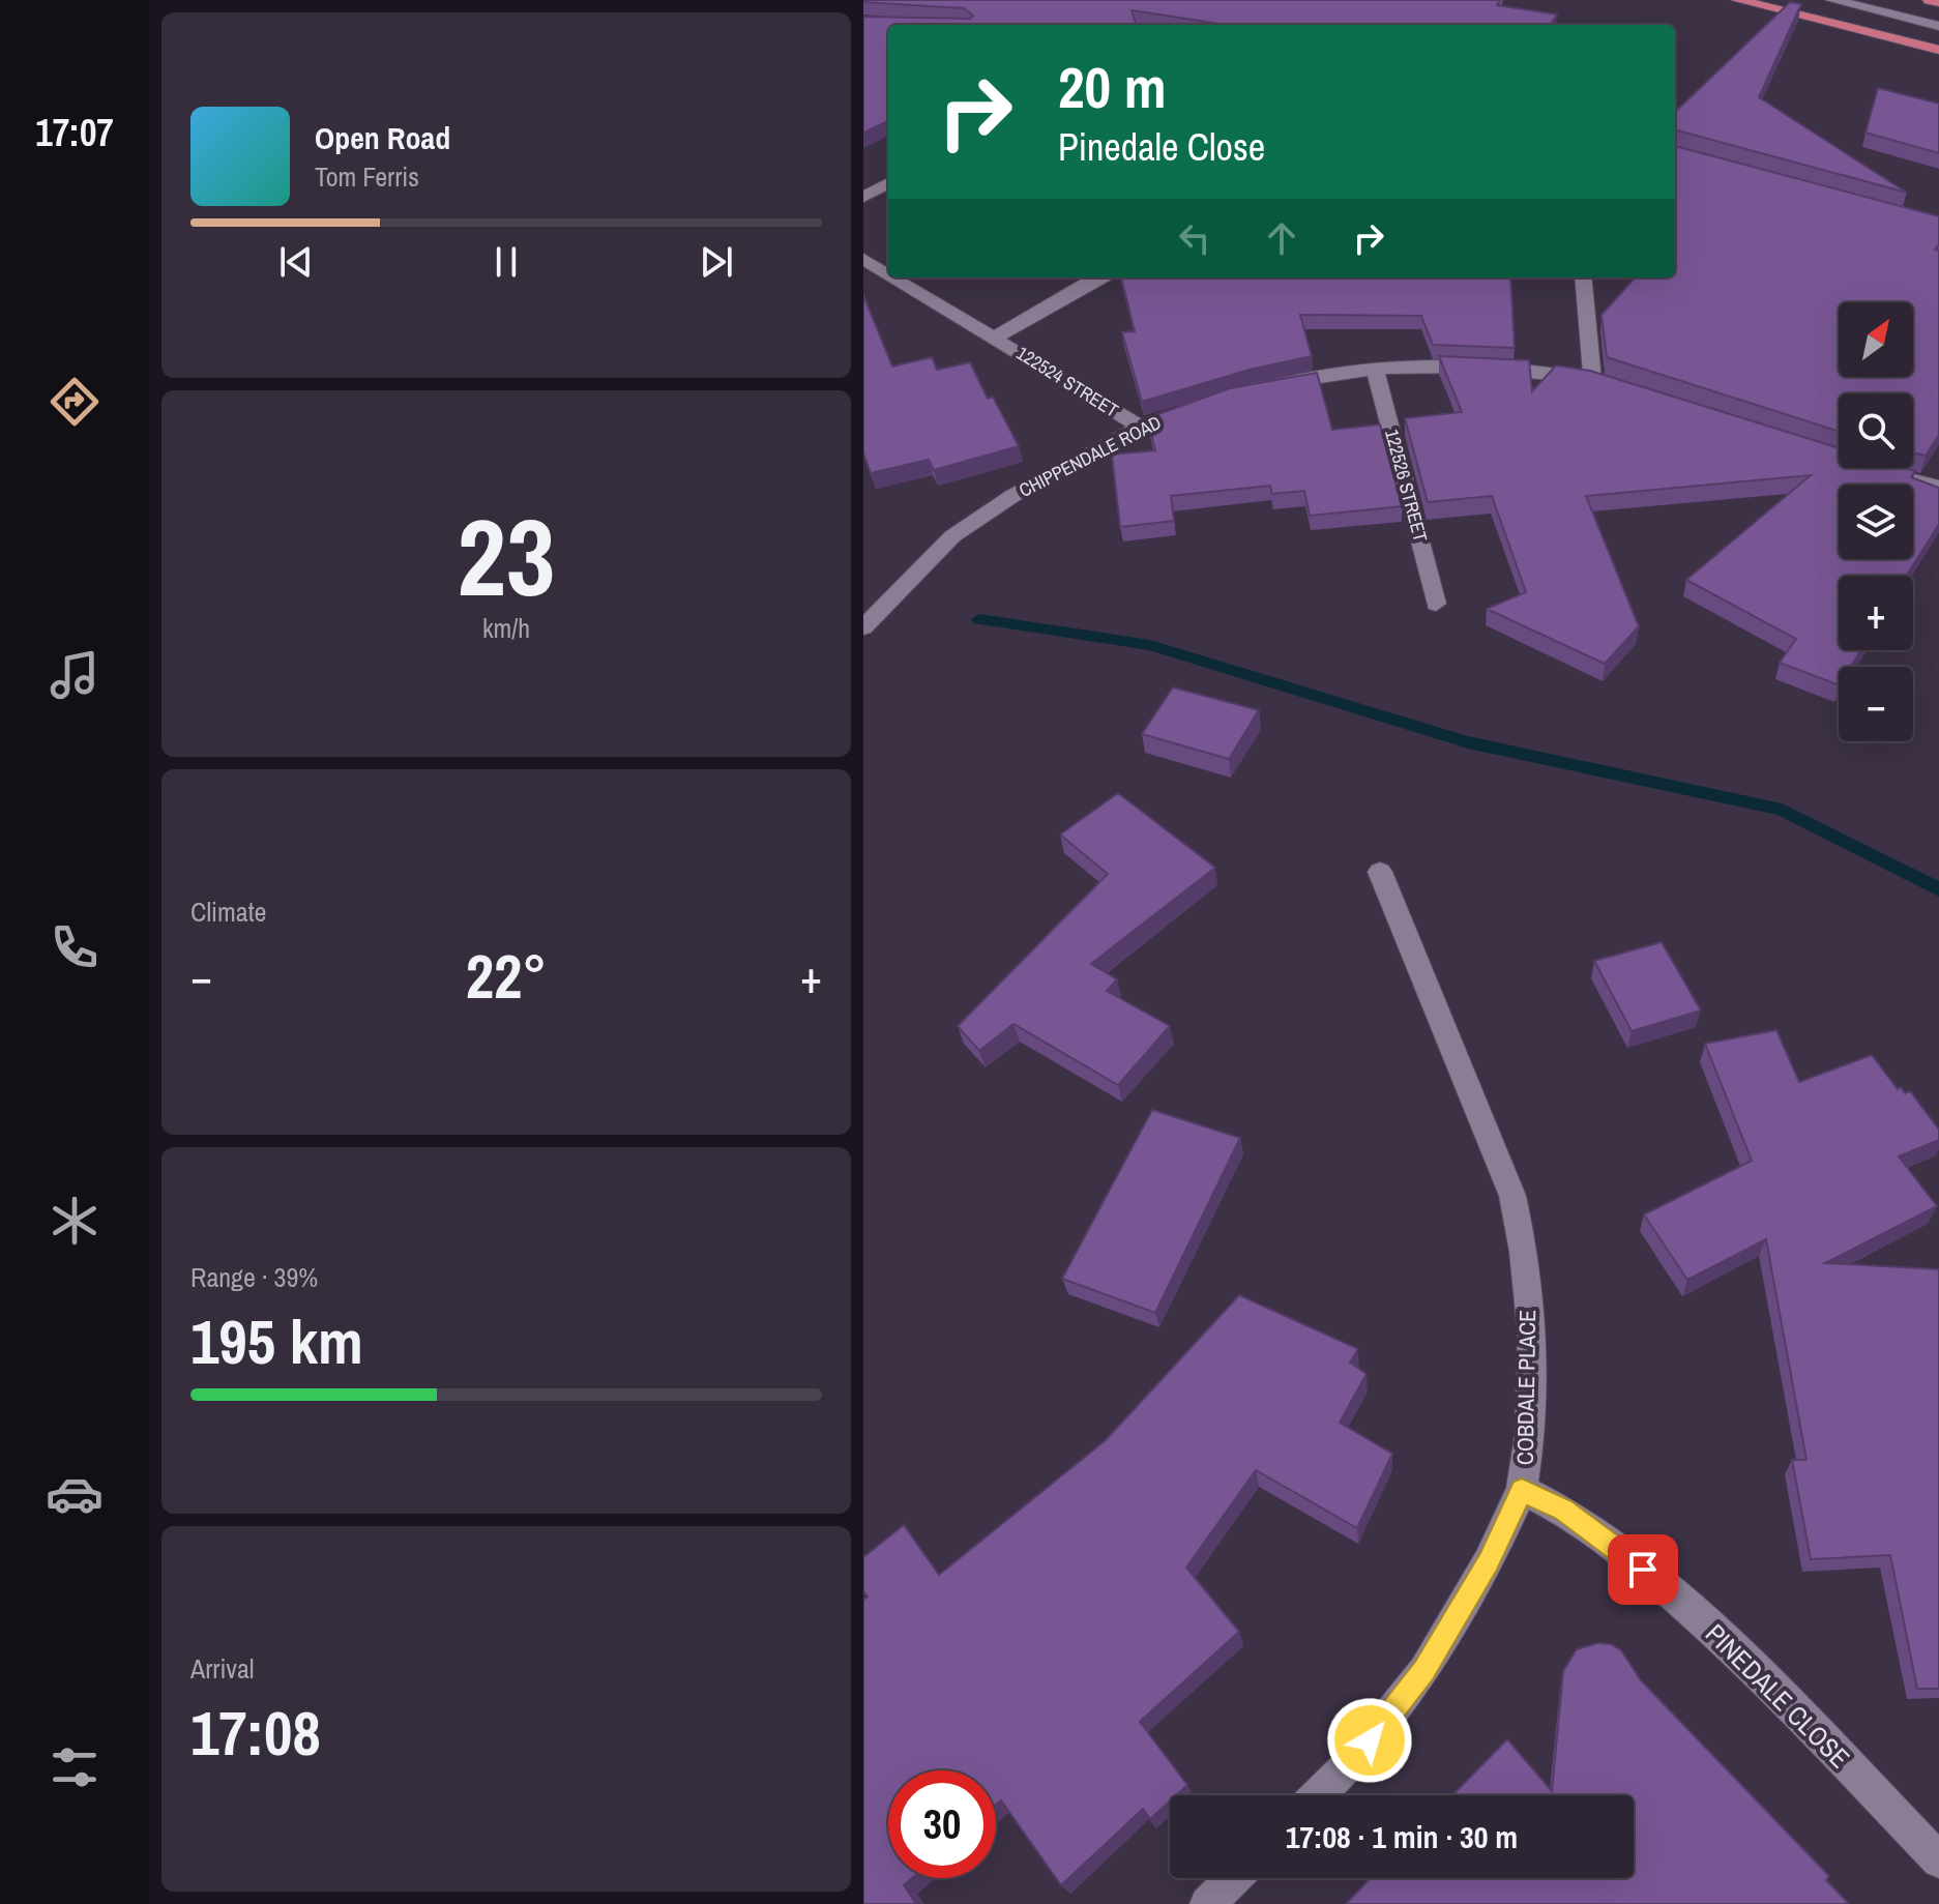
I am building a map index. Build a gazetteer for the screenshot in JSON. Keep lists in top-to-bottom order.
{
  "streets": {
    "street": [
      "122524 STREET",
      "CHIPPENDALE ROAD",
      "122526 STREET",
      "COBDALE PLACE",
      "PINEDALE CLOSE"
    ]
  },
  "crossings": [
    ["122524 STREET", "CHIPPENDALE ROAD"],
    ["COBDALE PLACE", "PINEDALE CLOSE"]
  ],
  "north": "top right",
  "page": {
    "tabs": "17:07",
    "turn": ["20 m", "Pinedale Close"],
    "song": ["Open Road", "Tom Ferris"],
    "map_buttons": ["+", "−"],
    "tile": [
      ["23", "km/h"],
      "Climate",
      ["Range · 39%", "195 km"],
      ["Arrival", "17:08"]
    ],
    "heat": ["−", "22°", "+"],
    "limit": "30",
    "trip": "17:08 · 1 min · 30 m"
  }
}
